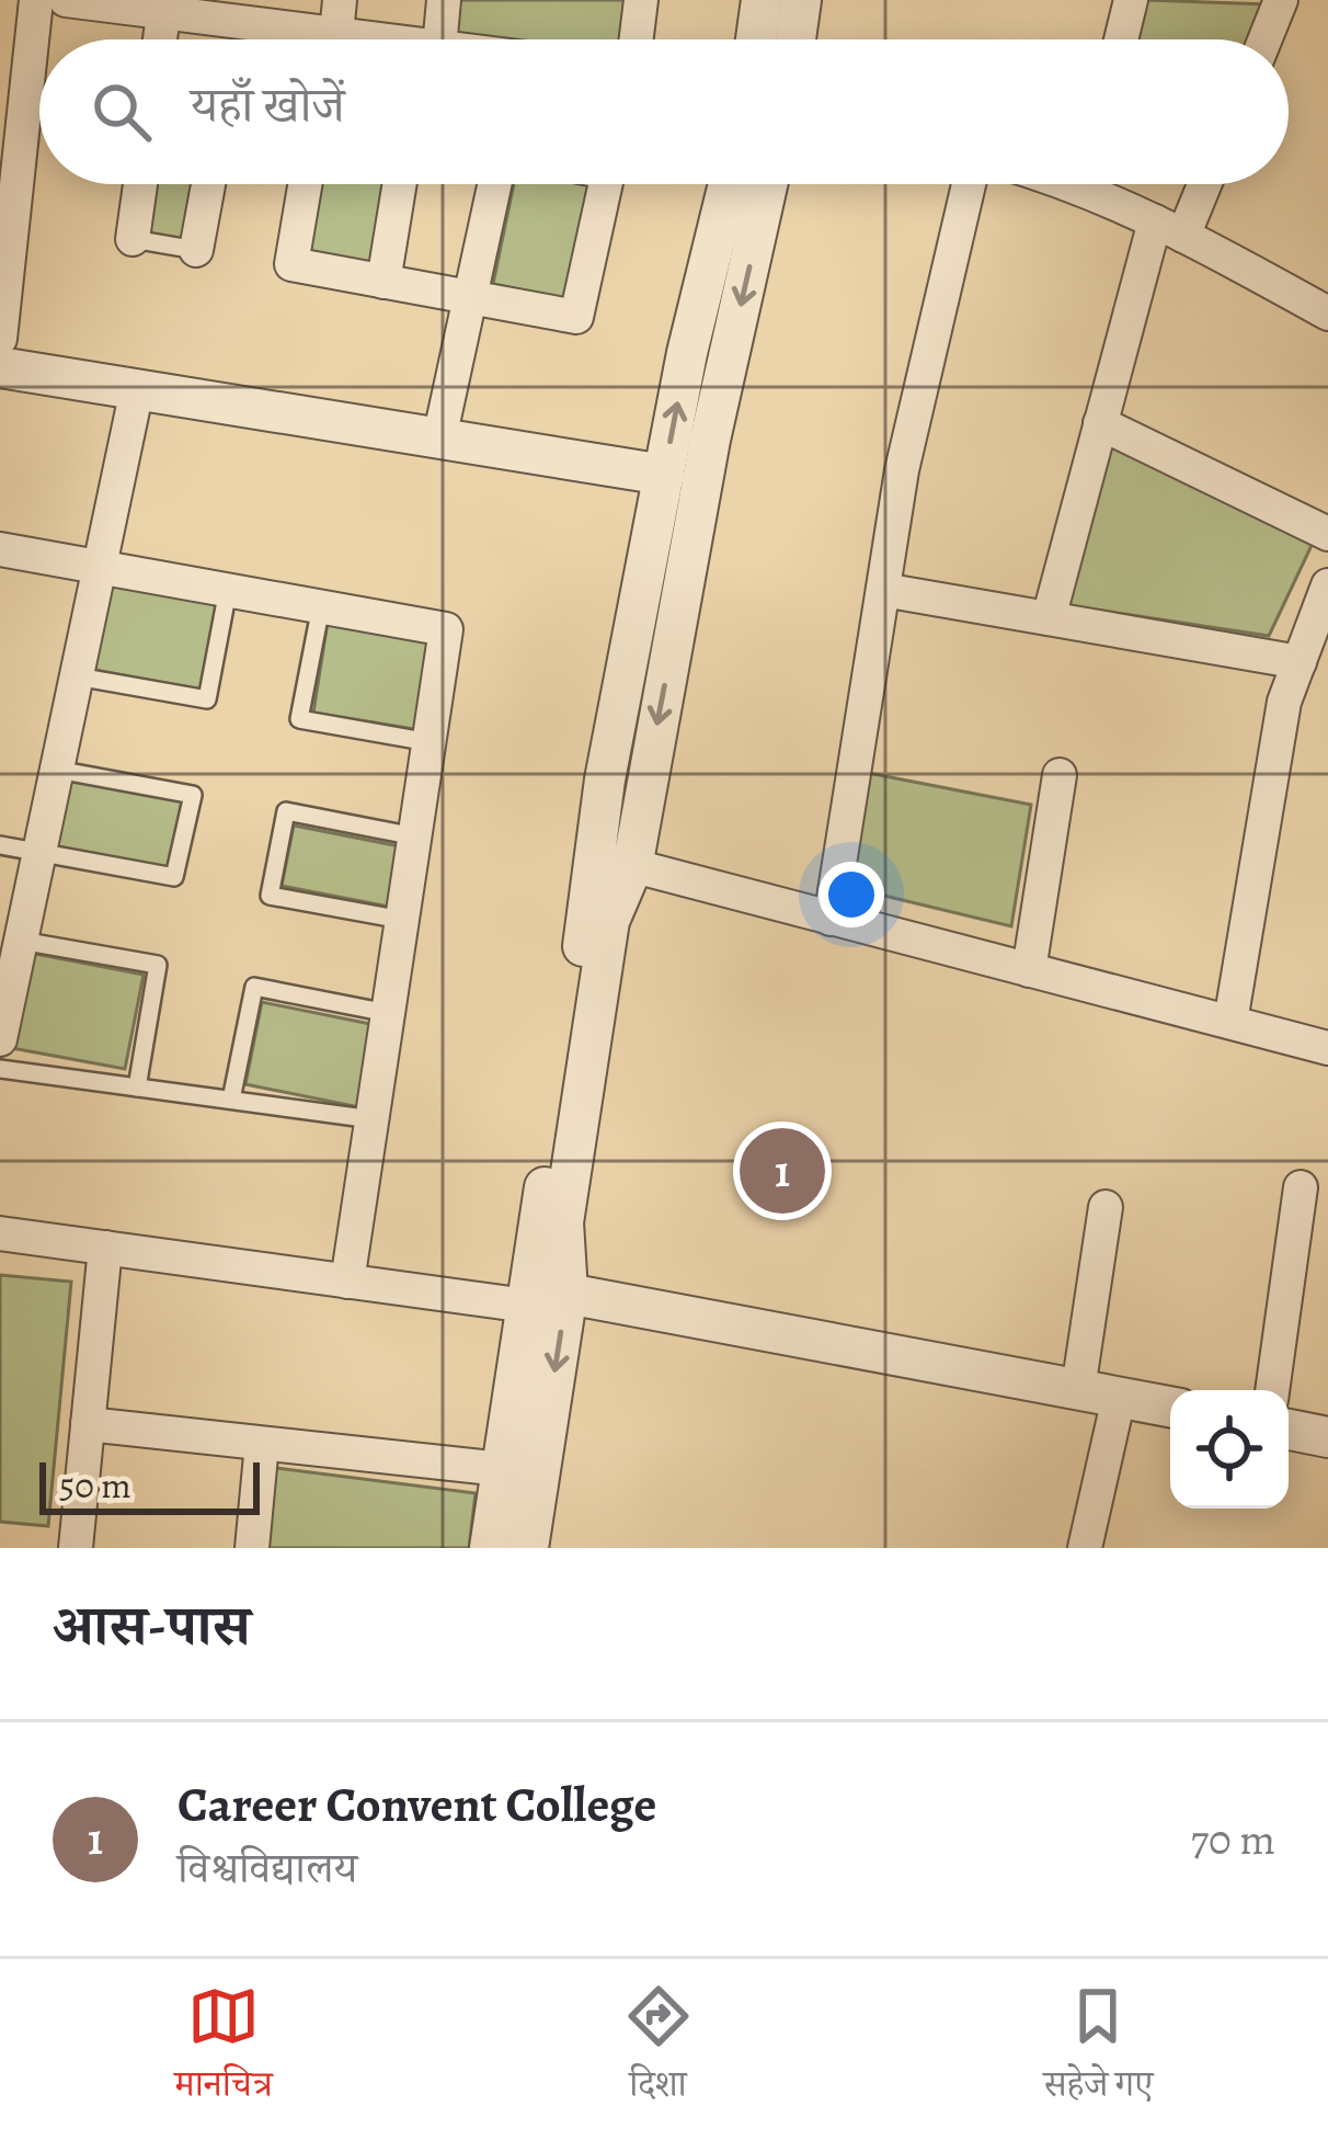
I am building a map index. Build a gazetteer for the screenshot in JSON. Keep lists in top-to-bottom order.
{
  "scale_bar": "50 m",
  "page": {
    "search": "यहाँ खोजें",
    "pins": "1",
    "scale": "50 m",
    "heading": "आस-पास",
    "list": [
      {
        "mark": "1",
        "name": "Career Convent College",
        "note": "विश्वविद्यालय",
        "value": "70 m"
      }
    ],
    "nav": ["मानचित्र", "दिशा", "सहेजे गए"]
  }
}
